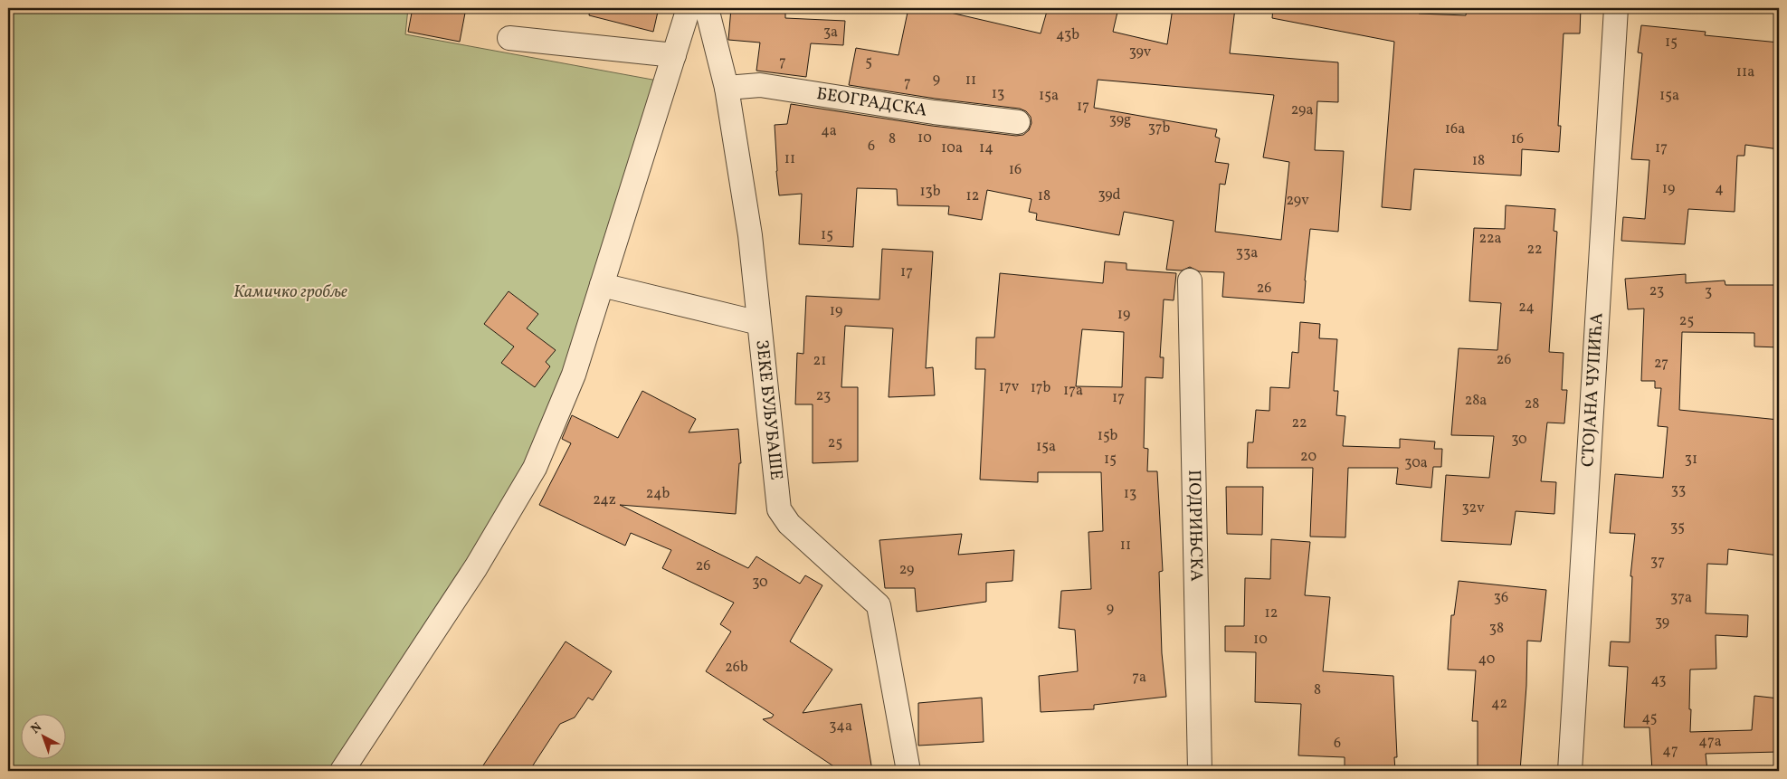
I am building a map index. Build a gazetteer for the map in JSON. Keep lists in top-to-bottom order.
{
  "streets": {
    "street": [
      "БЕОГРАДСКА",
      "СТОЈАНА ЧУПИЋА",
      "ЗЕКЕ БУЉУБАШЕ",
      "ПОДРИЊСКА"
    ]
  },
  "crossings": [
    ["БЕОГРАДСКА", "ЗЕКЕ БУЉУБАШЕ"]
  ],
  "parks": ["Камичко гробље"],
  "house_numbers": [
    "3a",
    "43b",
    "15",
    "39v",
    "7",
    "5",
    "11a",
    "9",
    "11",
    "7",
    "13",
    "15a",
    "15a",
    "17",
    "29a",
    "39g",
    "37b",
    "16a",
    "4a",
    "10",
    "8",
    "16",
    "6",
    "10a",
    "14",
    "17",
    "11",
    "18",
    "16",
    "19",
    "4",
    "13b",
    "39d",
    "12",
    "18",
    "29v",
    "15",
    "22a",
    "22",
    "33a",
    "17",
    "26",
    "23",
    "3",
    "24",
    "19",
    "19",
    "25",
    "26",
    "21",
    "27",
    "17v",
    "17b",
    "17a",
    "23",
    "17",
    "28a",
    "28",
    "22",
    "15b",
    "30",
    "25",
    "15a",
    "20",
    "15",
    "31",
    "30a",
    "33",
    "24b",
    "13",
    "24z",
    "32v",
    "35",
    "11",
    "37",
    "26",
    "29",
    "30",
    "36",
    "37a",
    "9",
    "12",
    "39",
    "38",
    "10",
    "40",
    "26b",
    "7a",
    "43",
    "8",
    "42",
    "45",
    "34a",
    "47a",
    "6",
    "47"
  ],
  "north": "top left"
}
